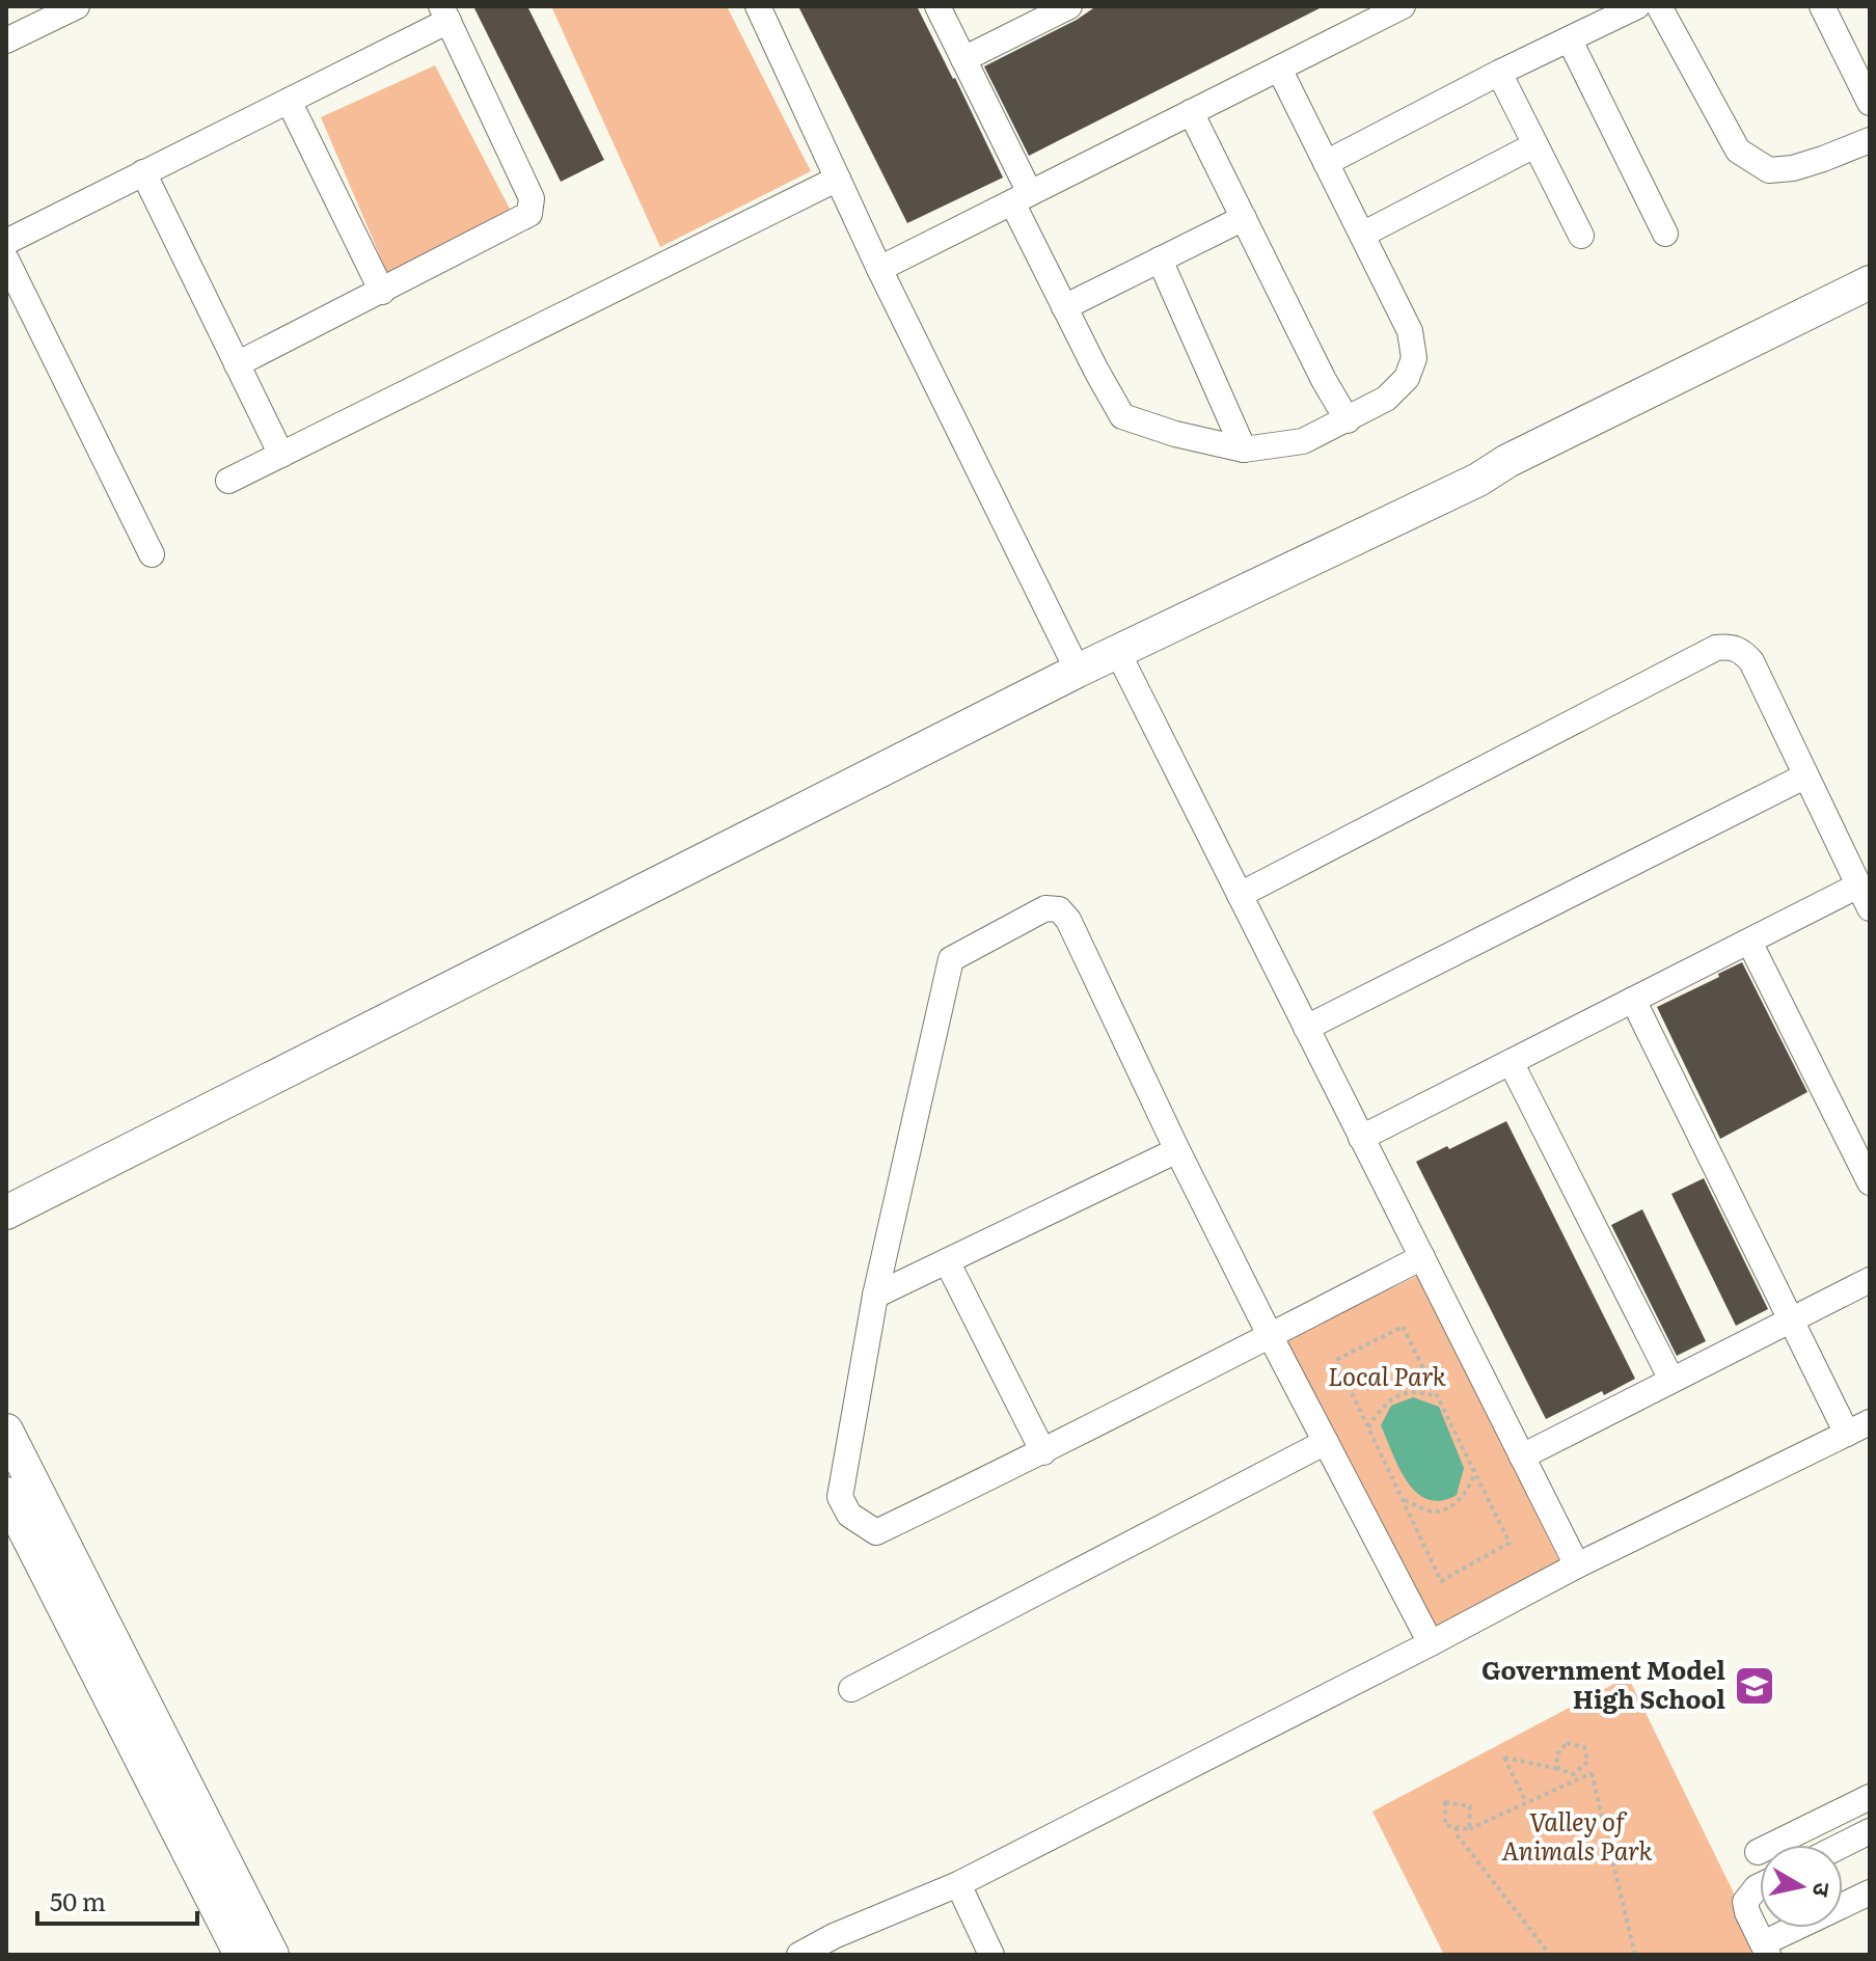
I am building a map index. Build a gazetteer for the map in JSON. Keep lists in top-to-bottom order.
{
  "parks": ["Local Park", "Valley of Animals Park"],
  "places": {
    "school or university": ["Government Model High School"]
  },
  "scale_bar": "50 m",
  "north": "right"
}
